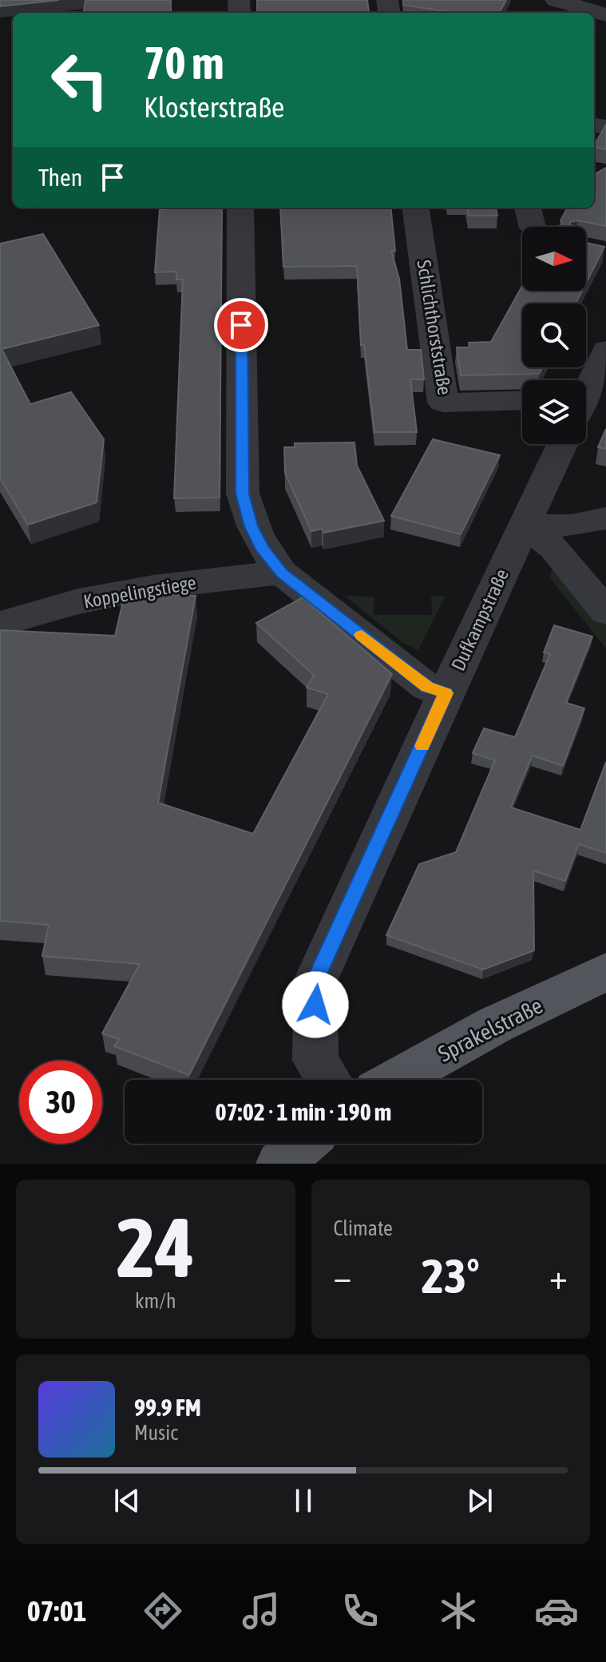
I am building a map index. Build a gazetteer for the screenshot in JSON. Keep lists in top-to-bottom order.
{
  "streets": {
    "main road": ["Sprakelstraße"],
    "street": ["Schlichthorststraße", "Koppelingstiege", "Dufkampstraße"]
  },
  "north": "right",
  "page": {
    "turn": ["70 m", "Klosterstraße"],
    "then": "Then",
    "limit": "30",
    "trip": "07:02 · 1 min · 190 m",
    "tile": [
      ["24", "km/h"],
      "Climate"
    ],
    "heat": ["−", "23°", "+"],
    "song": ["99.9 FM", "Music"],
    "tabs": "07:01"
  }
}
